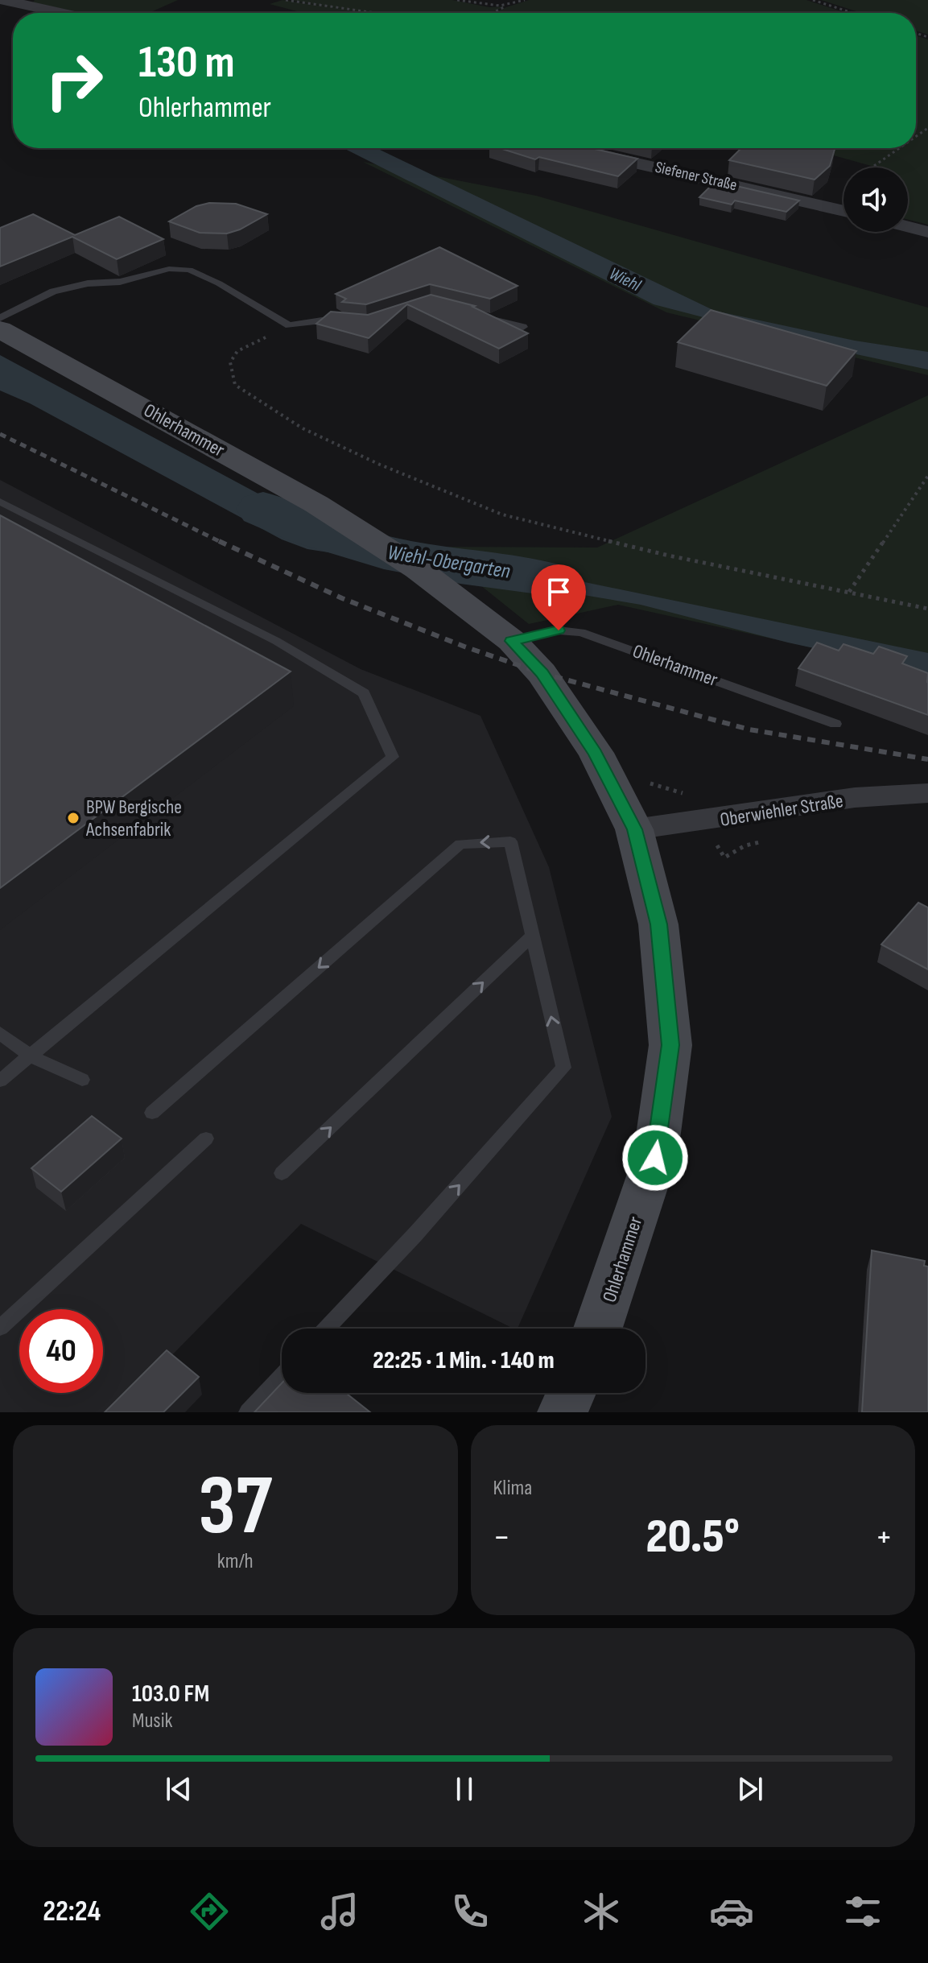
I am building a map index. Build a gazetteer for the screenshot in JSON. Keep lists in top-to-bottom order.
{
  "streets": {
    "street": ["Siefener Straße", "Ohlerhammer", "Oberwiehler Straße"]
  },
  "crossings": [
    ["Ohlerhammer", "Oberwiehler Straße"]
  ],
  "water": ["Wiehl", "Wiehl-Obergarten"],
  "places": ["BPW Bergische Achsenfabrik"],
  "page": {
    "turn": ["130 m", "Ohlerhammer"],
    "limit": "40",
    "trip": "22:25 · 1 Min. · 140 m",
    "tile": [
      ["37", "km/h"],
      "Klima"
    ],
    "heat": ["−", "20.5°", "+"],
    "song": ["103.0 FM", "Musik"],
    "tabs": "22:24"
  }
}
